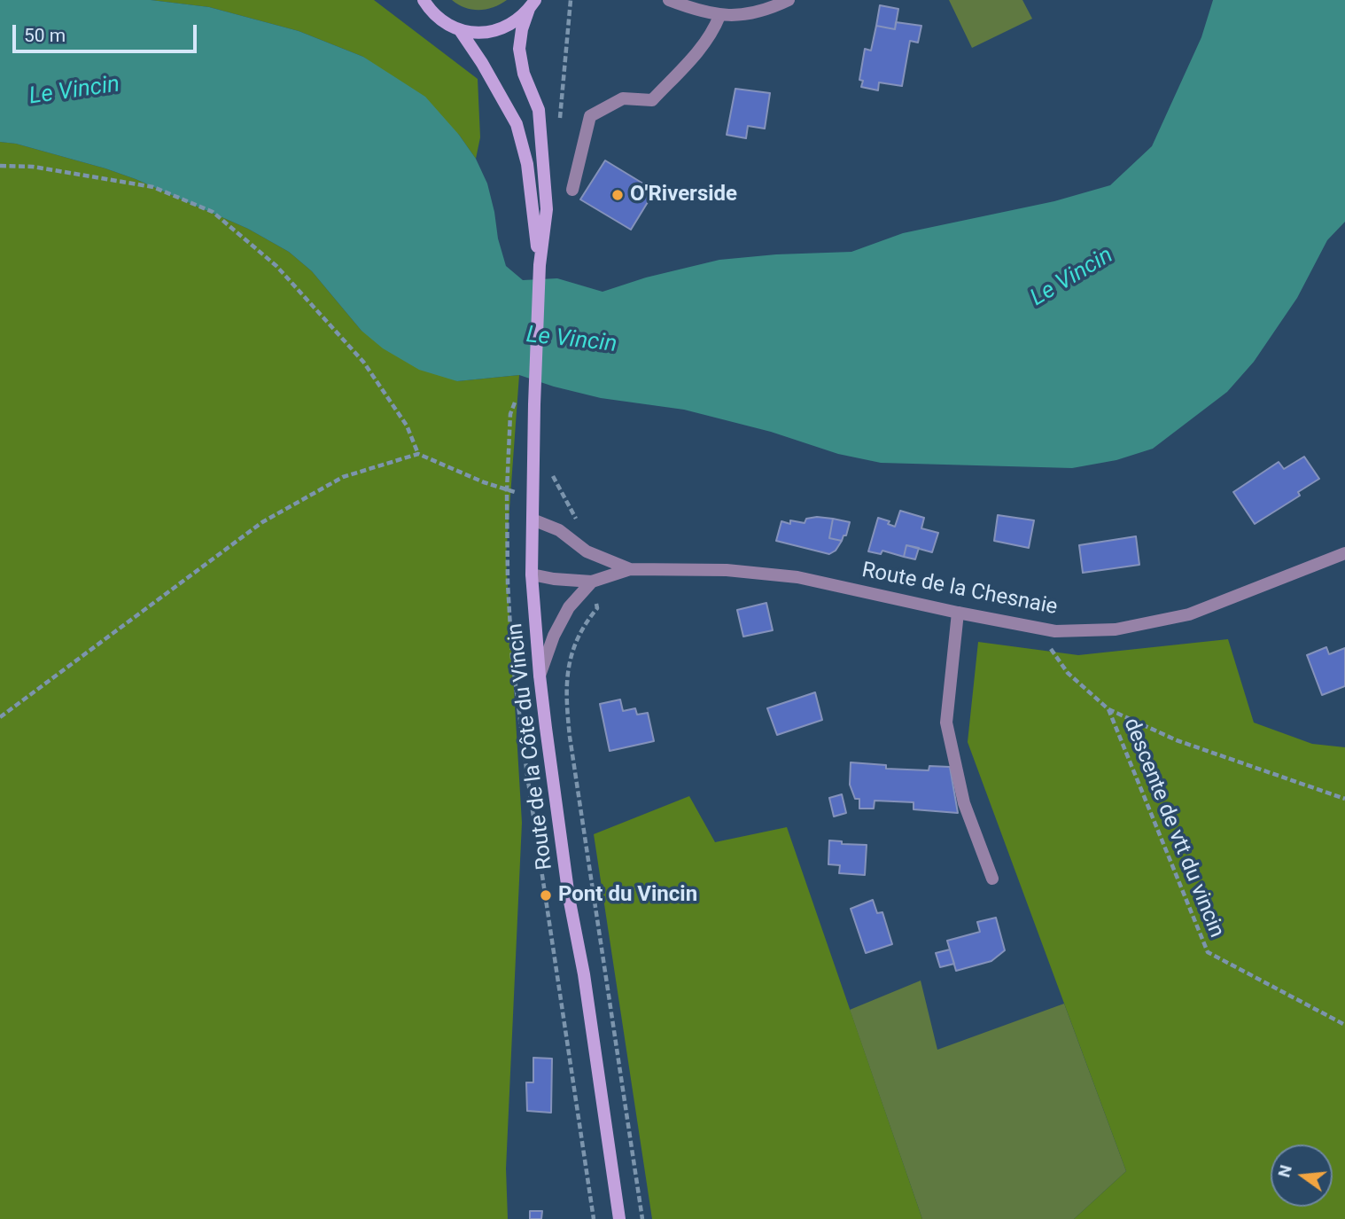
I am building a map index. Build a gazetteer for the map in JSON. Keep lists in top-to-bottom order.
{
  "streets": {
    "main road": ["Route de la Côte du Vincin"],
    "street": ["Route de la Chesnaie"],
    "path": ["descente de vtt du vincin"]
  },
  "crossings": [
    ["Route de la Chesnaie", "Route de la Côte du Vincin"]
  ],
  "water": ["Le Vincin"],
  "places": ["O'Riverside", "Pont du Vincin"],
  "scale_bar": "50 m",
  "north": "left"
}
